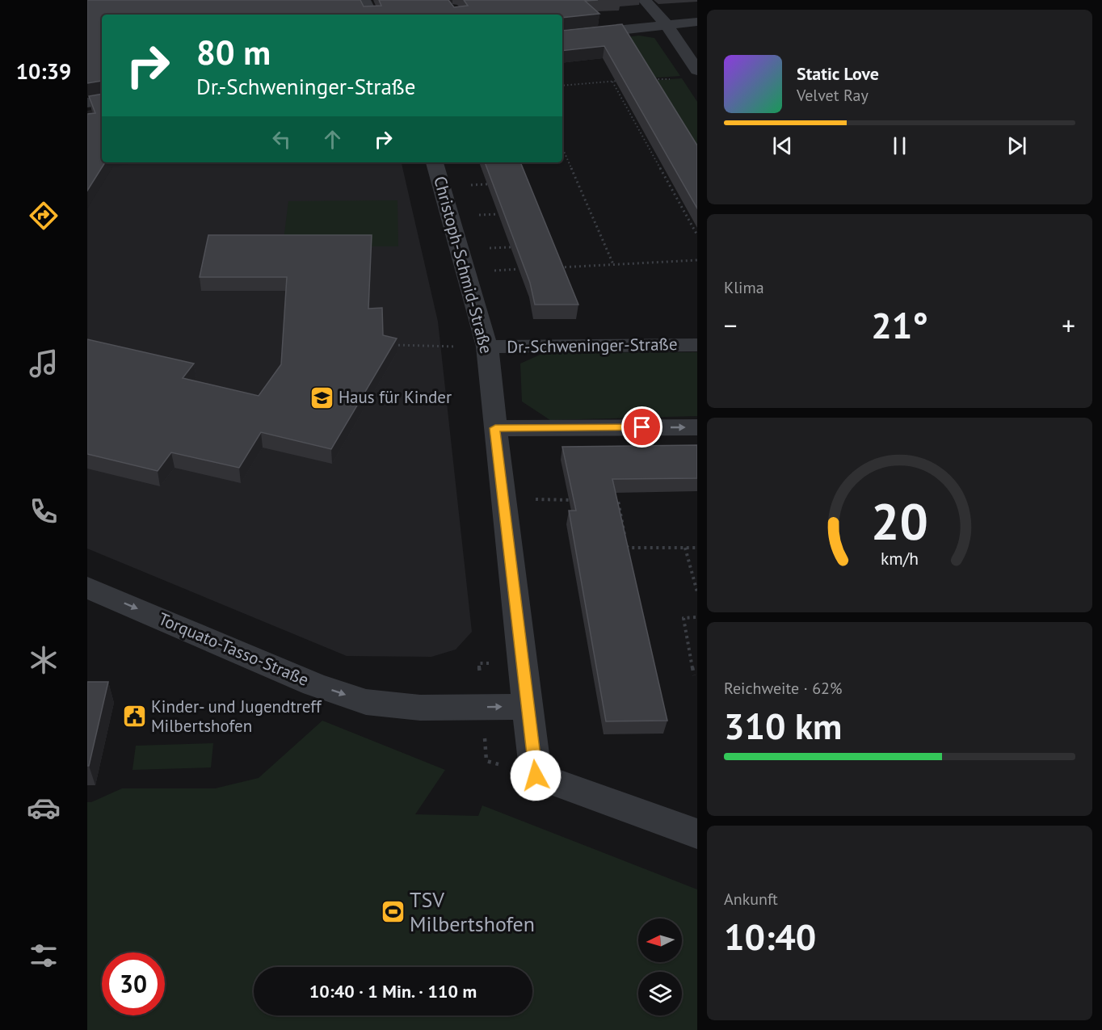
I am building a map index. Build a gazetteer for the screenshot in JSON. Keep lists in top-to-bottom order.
{
  "streets": {
    "street": ["Christoph-Schmid-Straße", "Dr.-Schweninger-Straße", "Torquato-Tasso-Straße"]
  },
  "crossings": [
    ["Christoph-Schmid-Straße", "Dr.-Schweninger-Straße"],
    ["Christoph-Schmid-Straße", "Torquato-Tasso-Straße"]
  ],
  "one_way": ["Torquato-Tasso-Straße"],
  "places": {
    "school or university": ["Haus für Kinder"],
    "public building": ["Kinder- und Jugendtreff Milbertshofen"],
    "sports": ["TSV Milbertshofen"]
  },
  "north": "left",
  "page": {
    "tabs": "10:39",
    "turn": ["80 m", "Dr.-Schweninger-Straße"],
    "song": ["Static Love", "Velvet Ray"],
    "tile": [
      "Klima",
      ["Reichweite · 62%", "310 km"],
      ["Ankunft", "10:40"]
    ],
    "heat": ["−", "21°", "+"],
    "limit": "30",
    "trip": "10:40 · 1 Min. · 110 m",
    "gauge": ["20", "km/h"]
  }
}
